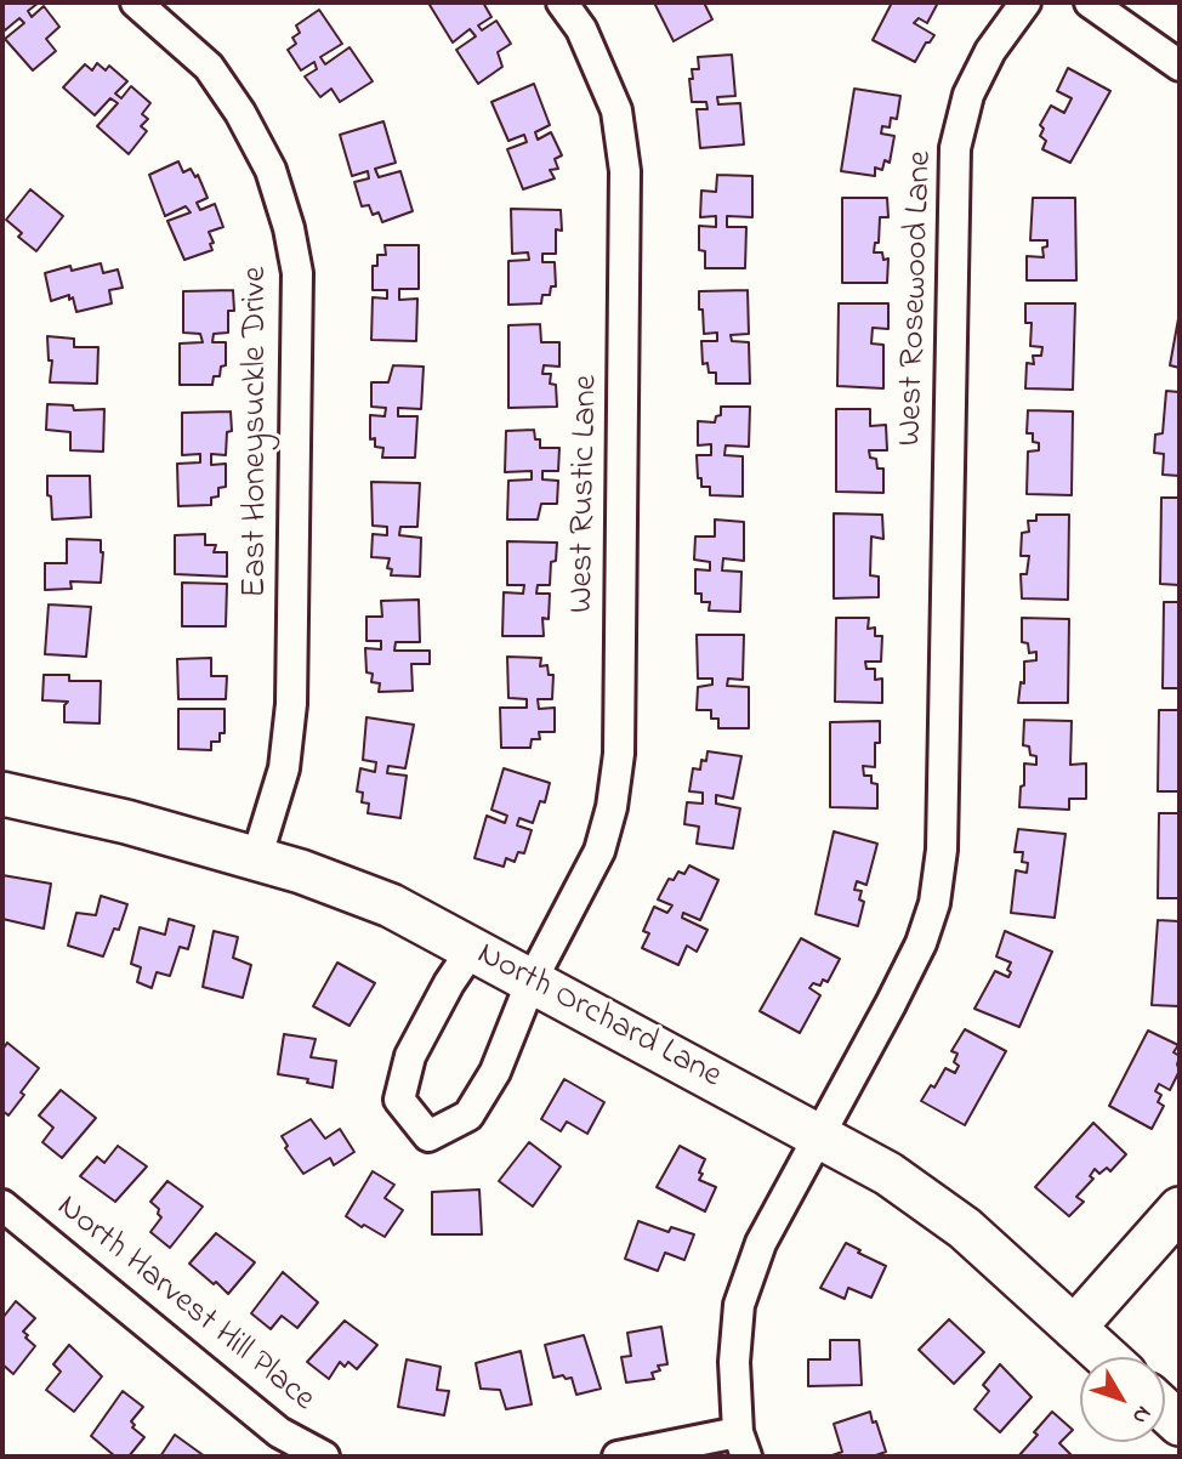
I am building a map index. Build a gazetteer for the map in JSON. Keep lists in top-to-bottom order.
{
  "streets": {
    "street": [
      "West Rosewood Lane",
      "East Honeysuckle Drive",
      "West Rustic Lane",
      "North Orchard Lane",
      "North Harvest Hill Place"
    ]
  },
  "crossings": [
    ["West Rosewood Lane", "North Orchard Lane"],
    ["East Honeysuckle Drive", "North Orchard Lane"],
    ["West Rustic Lane", "North Orchard Lane"]
  ],
  "north": "bottom right"
}
